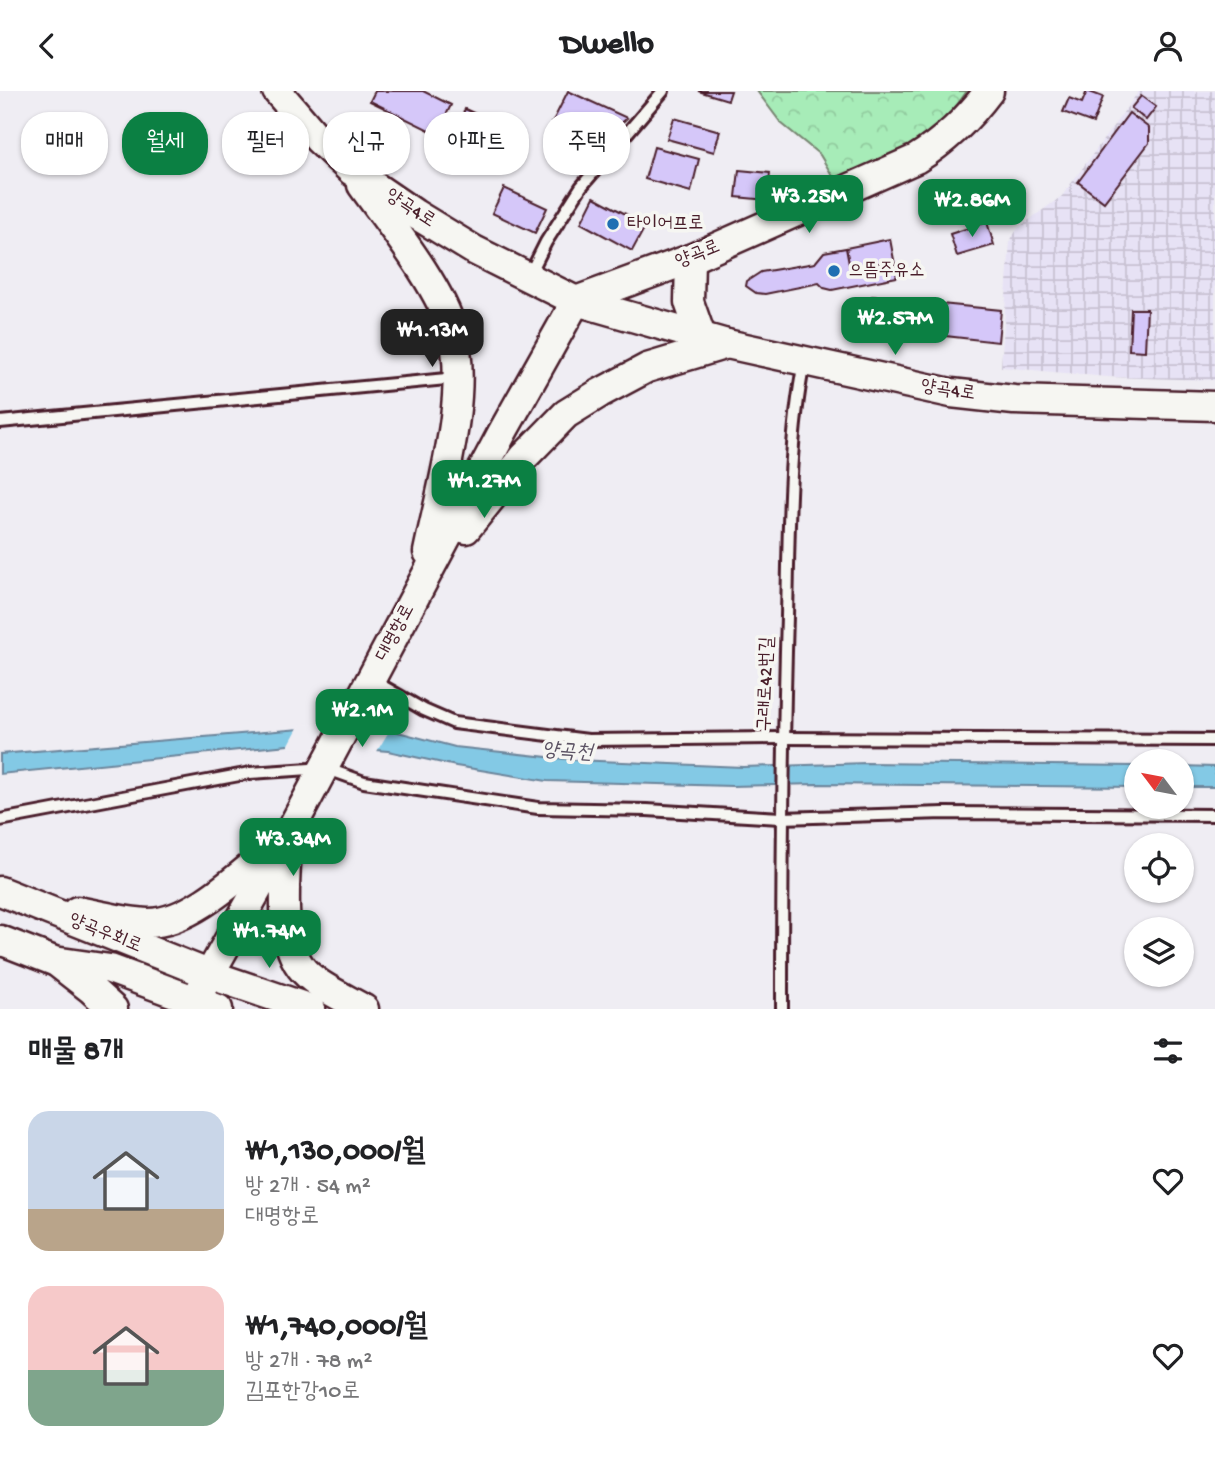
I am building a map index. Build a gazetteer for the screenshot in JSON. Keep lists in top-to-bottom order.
{
  "streets": {
    "main road": [
      "양곡4로",
      "양곡로",
      "대명항로",
      "양곡우회로"
    ],
    "lane": ["구래로42번길"]
  },
  "crossings": [
    ["양곡4로", "양곡로"],
    ["양곡4로", "대명항로"],
    ["양곡4로", "구래로42번길"],
    ["양곡로", "대명항로"],
    ["대명항로", "양곡우회로"]
  ],
  "water": ["양곡천"],
  "places": ["타이어프로", "으뜸주유소"],
  "north": "top left",
  "page": {
    "header": "Dwello",
    "chip": [
      "매매",
      "월세",
      "필터",
      "신규",
      "아파트",
      "주택"
    ],
    "price": [
      "₩3.25M",
      "₩2.86M",
      "₩2.57M",
      "₩1.13M",
      "₩1.27M",
      "₩2.1M",
      "₩3.34M",
      "₩1.74M"
    ],
    "heading": "매물 8개",
    "list": [
      {
        "name": "₩1,130,000/월",
        "note": "방 2개 · 54 m² · 대명항로"
      },
      {
        "name": "₩1,740,000/월",
        "note": "방 2개 · 78 m² · 김포한강10로"
      }
    ]
  }
}
